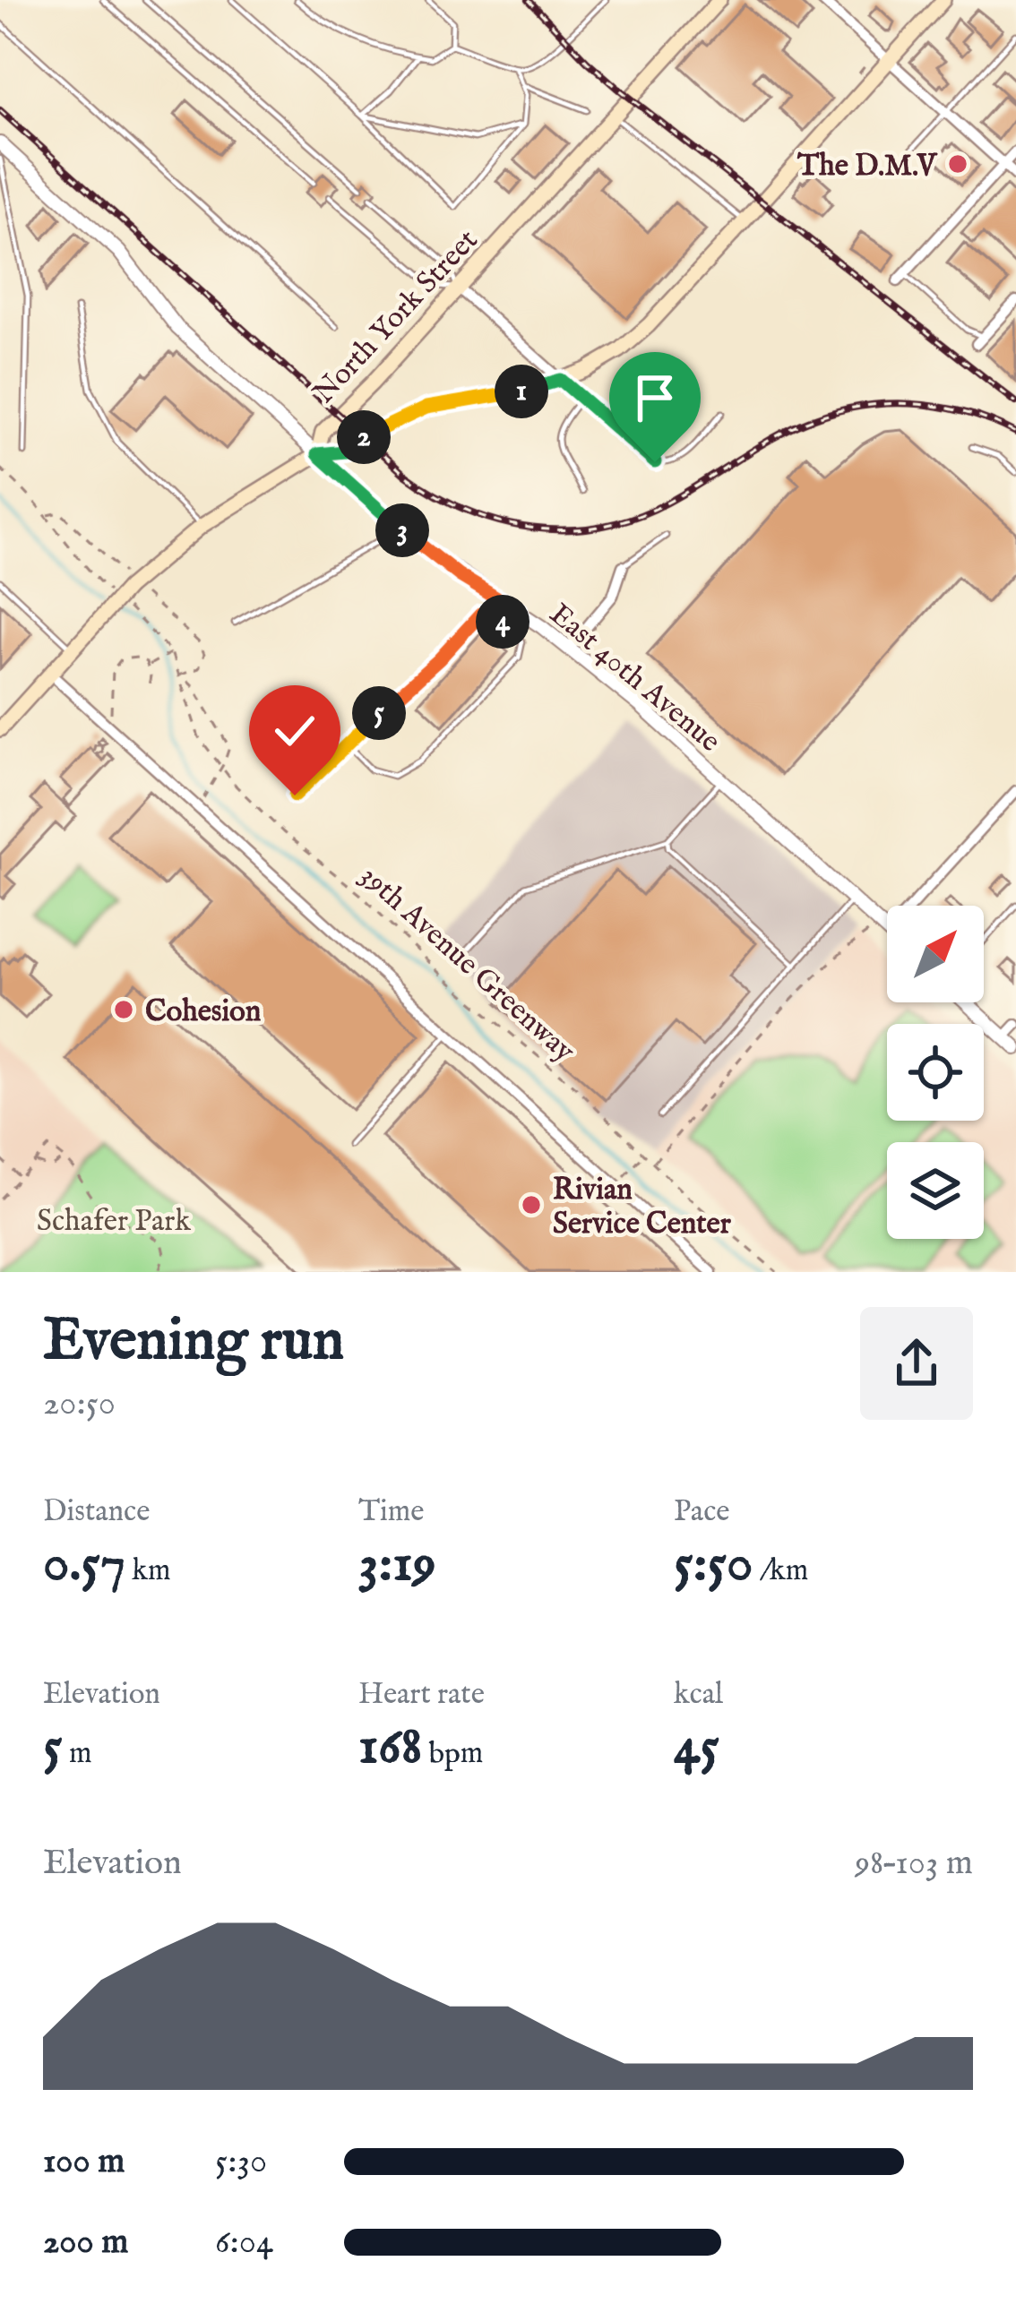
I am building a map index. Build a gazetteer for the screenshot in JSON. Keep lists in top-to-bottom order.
{
  "streets": {
    "main road": ["North York Street"],
    "street": ["East 40th Avenue"],
    "path": ["39th Avenue Greenway"]
  },
  "crossings": [
    ["North York Street", "East 40th Avenue"]
  ],
  "parks": ["Schafer Park"],
  "places": ["The D.M.V", "Cohesion", "Rivian Service Center"],
  "north": "top right",
  "page": {
    "pins": [
      "1",
      "2",
      "3",
      "4",
      "5"
    ],
    "heading": ["Evening run", "20:50"],
    "stats": [
      ["Distance", "0.57 km"],
      ["Time", "3:19"],
      ["Pace", "5:50 /km"],
      ["Elevation", "5 m"],
      ["Heart rate", "168 bpm"],
      ["kcal", "45"]
    ],
    "chart": ["Elevation", "98–103 m"],
    "list": [
      {
        "name": "100 m",
        "note": "5:30"
      },
      {
        "name": "200 m",
        "note": "6:04"
      }
    ]
  }
}
